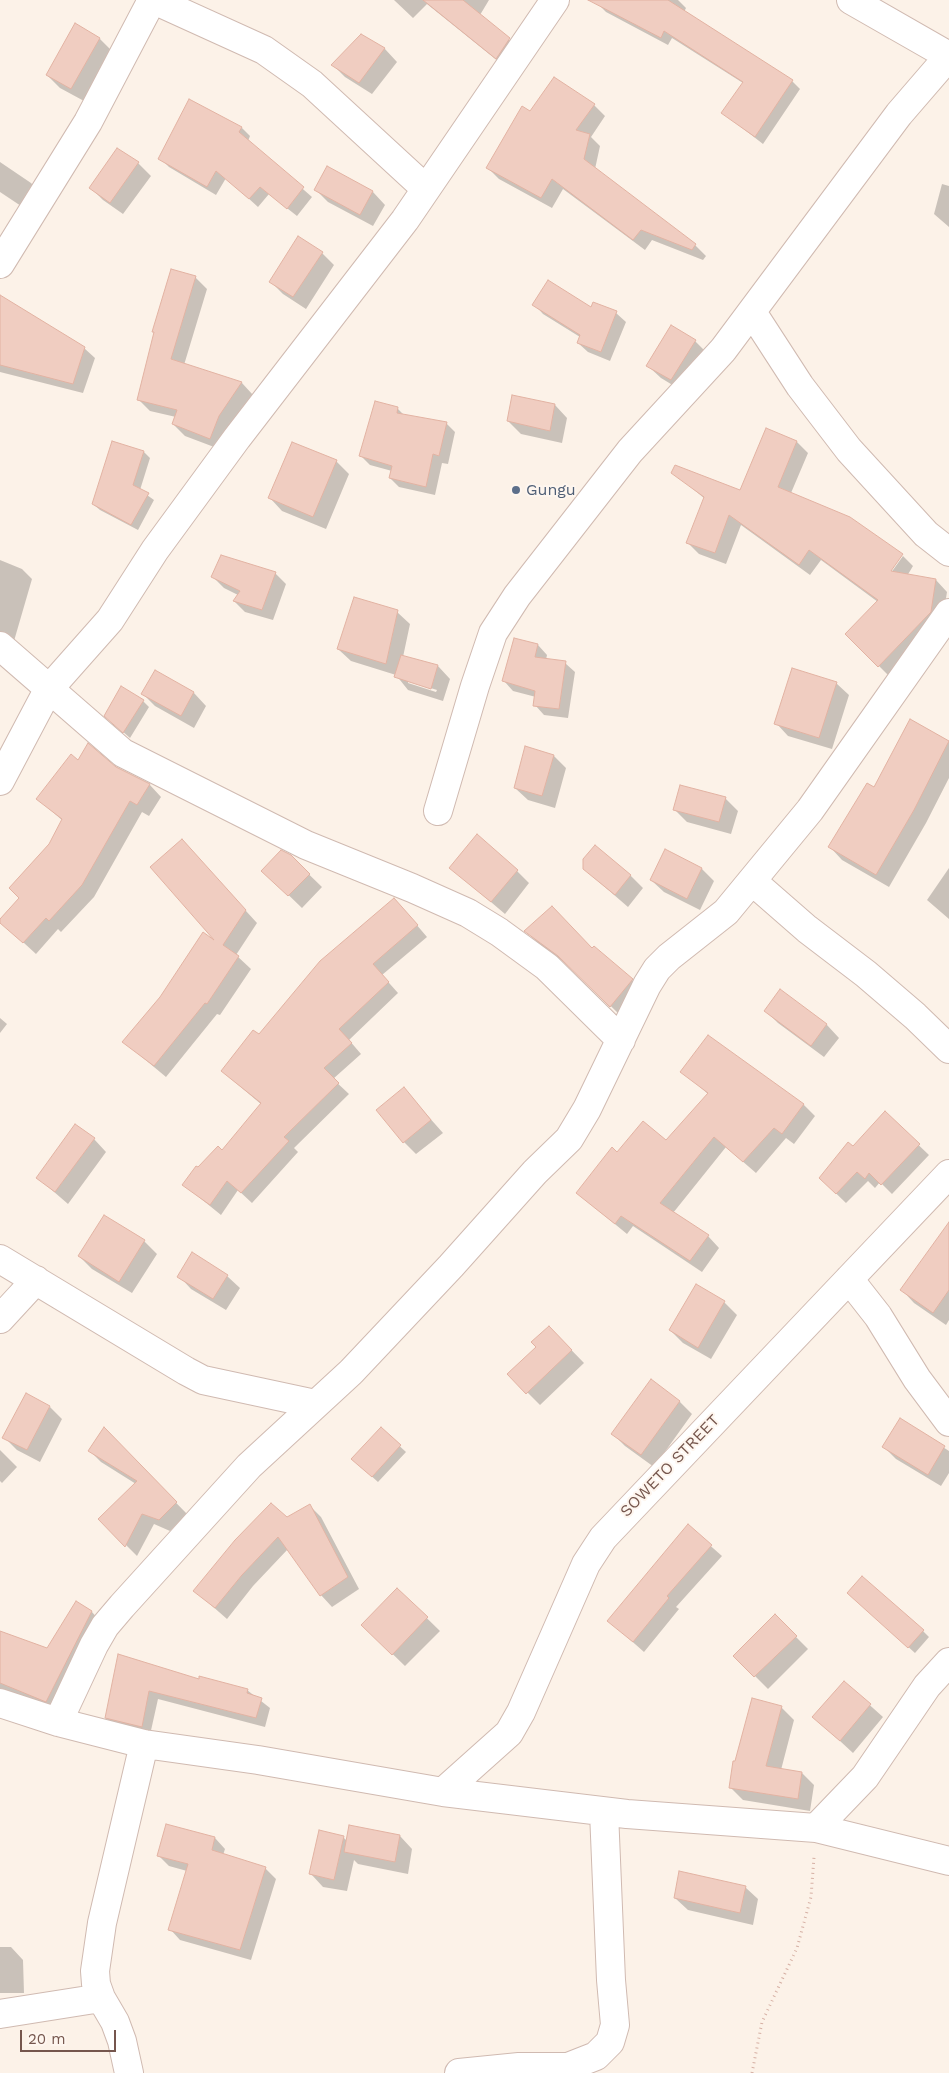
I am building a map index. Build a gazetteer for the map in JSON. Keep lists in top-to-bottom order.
{
  "streets": {
    "street": ["SOWETO STREET"]
  },
  "places": ["Gungu"],
  "scale_bar": "20 m"
}
